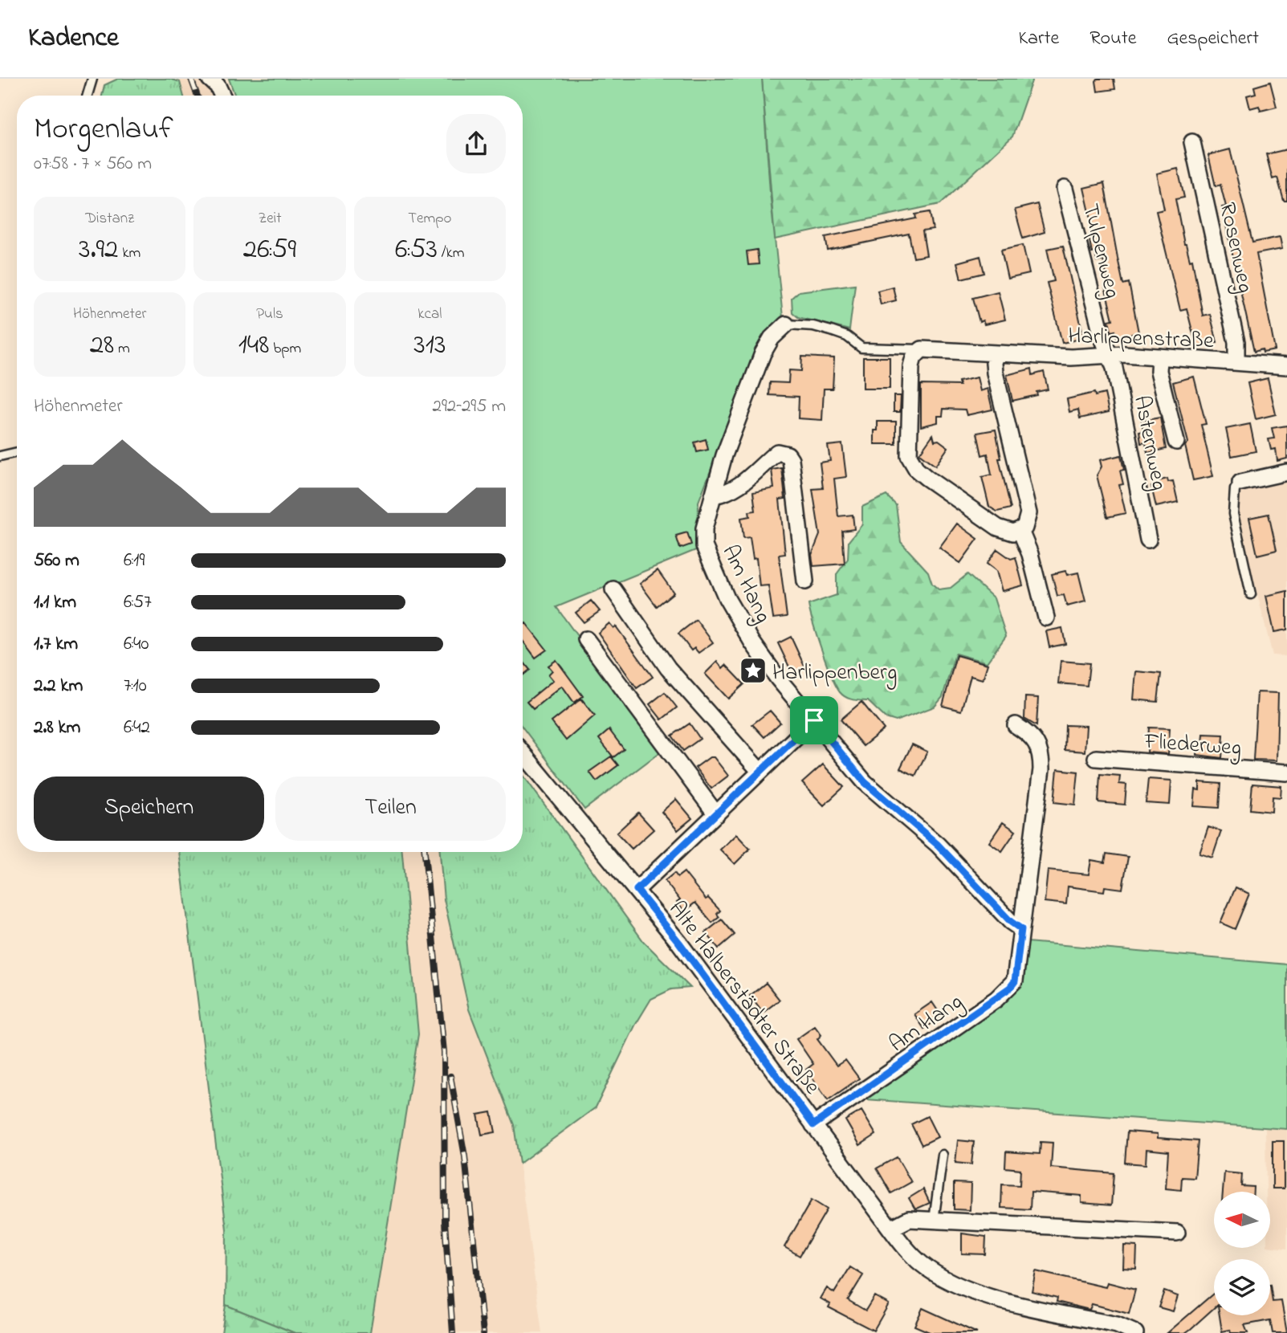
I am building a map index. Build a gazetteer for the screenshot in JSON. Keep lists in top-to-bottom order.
{
  "streets": {
    "street": [
      "Rosenweg",
      "Tulpenweg",
      "Harlippenstraße",
      "Asternweg",
      "Am Hang",
      "Fliederweg",
      "Alte Halberstädter Straße"
    ]
  },
  "crossings": [
    ["Rosenweg", "Harlippenstraße"],
    ["Tulpenweg", "Harlippenstraße"],
    ["Tulpenweg", "Asternweg"],
    ["Harlippenstraße", "Asternweg"],
    ["Am Hang", "Alte Halberstädter Straße"]
  ],
  "places": {
    "place": ["Harlippenberg"]
  },
  "north": "left",
  "page": {
    "header": "Kadence",
    "nav": ["Karte", "Route", "Gespeichert"],
    "heading": ["Morgenlauf", "07:58 · 7 × 560 m"],
    "stats": [
      ["Distanz", "3.92 km"],
      ["Zeit", "26:59"],
      ["Tempo", "6:53 /km"],
      ["Höhenmeter", "28 m"],
      ["Puls", "148 bpm"],
      ["kcal", "313"]
    ],
    "chart": ["Höhenmeter", "292–295 m"],
    "list": [
      {
        "name": "560 m",
        "note": "6:19"
      },
      {
        "name": "1.1 km",
        "note": "6:57"
      },
      {
        "name": "1.7 km",
        "note": "6:40"
      },
      {
        "name": "2.2 km",
        "note": "7:10"
      },
      {
        "name": "2.8 km",
        "note": "6:42"
      }
    ],
    "buttons": ["Speichern", "Teilen"]
  }
}
